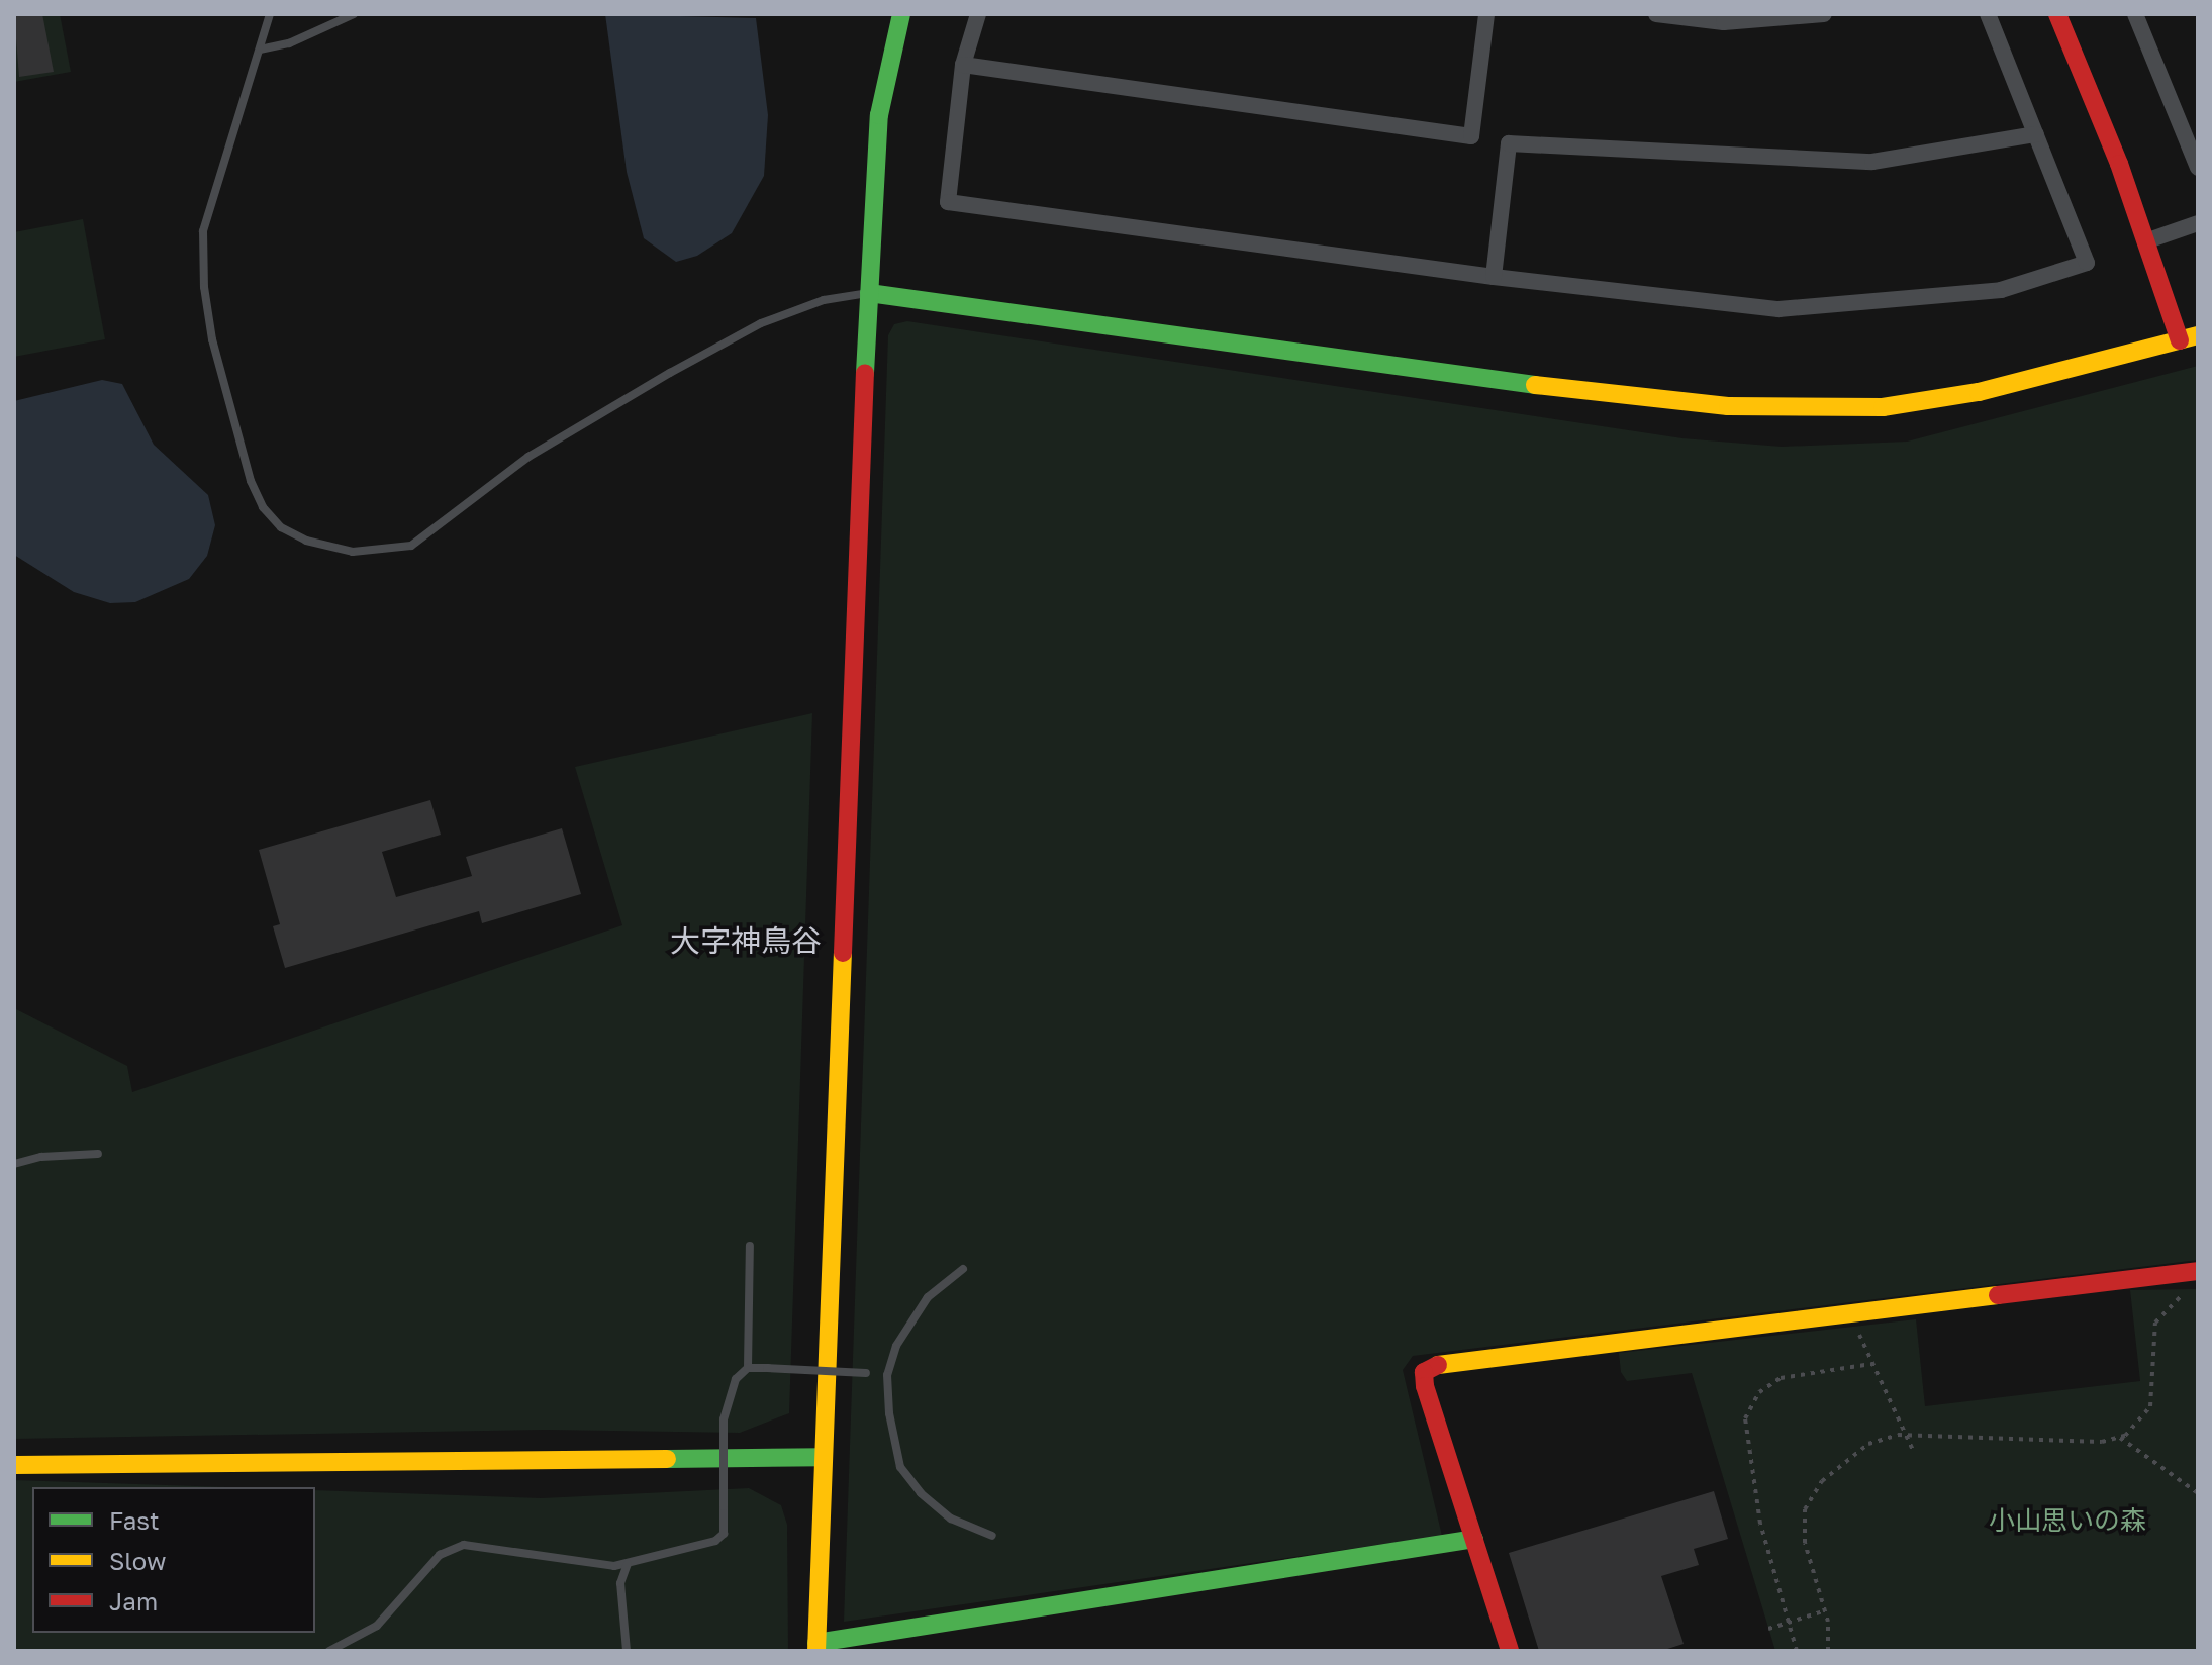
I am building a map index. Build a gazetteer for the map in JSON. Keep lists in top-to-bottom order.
{
  "districts": ["大字神鳥谷"],
  "parks": ["小山思いの森"],
  "legend": ["Fast", "Slow", "Jam"]
}
